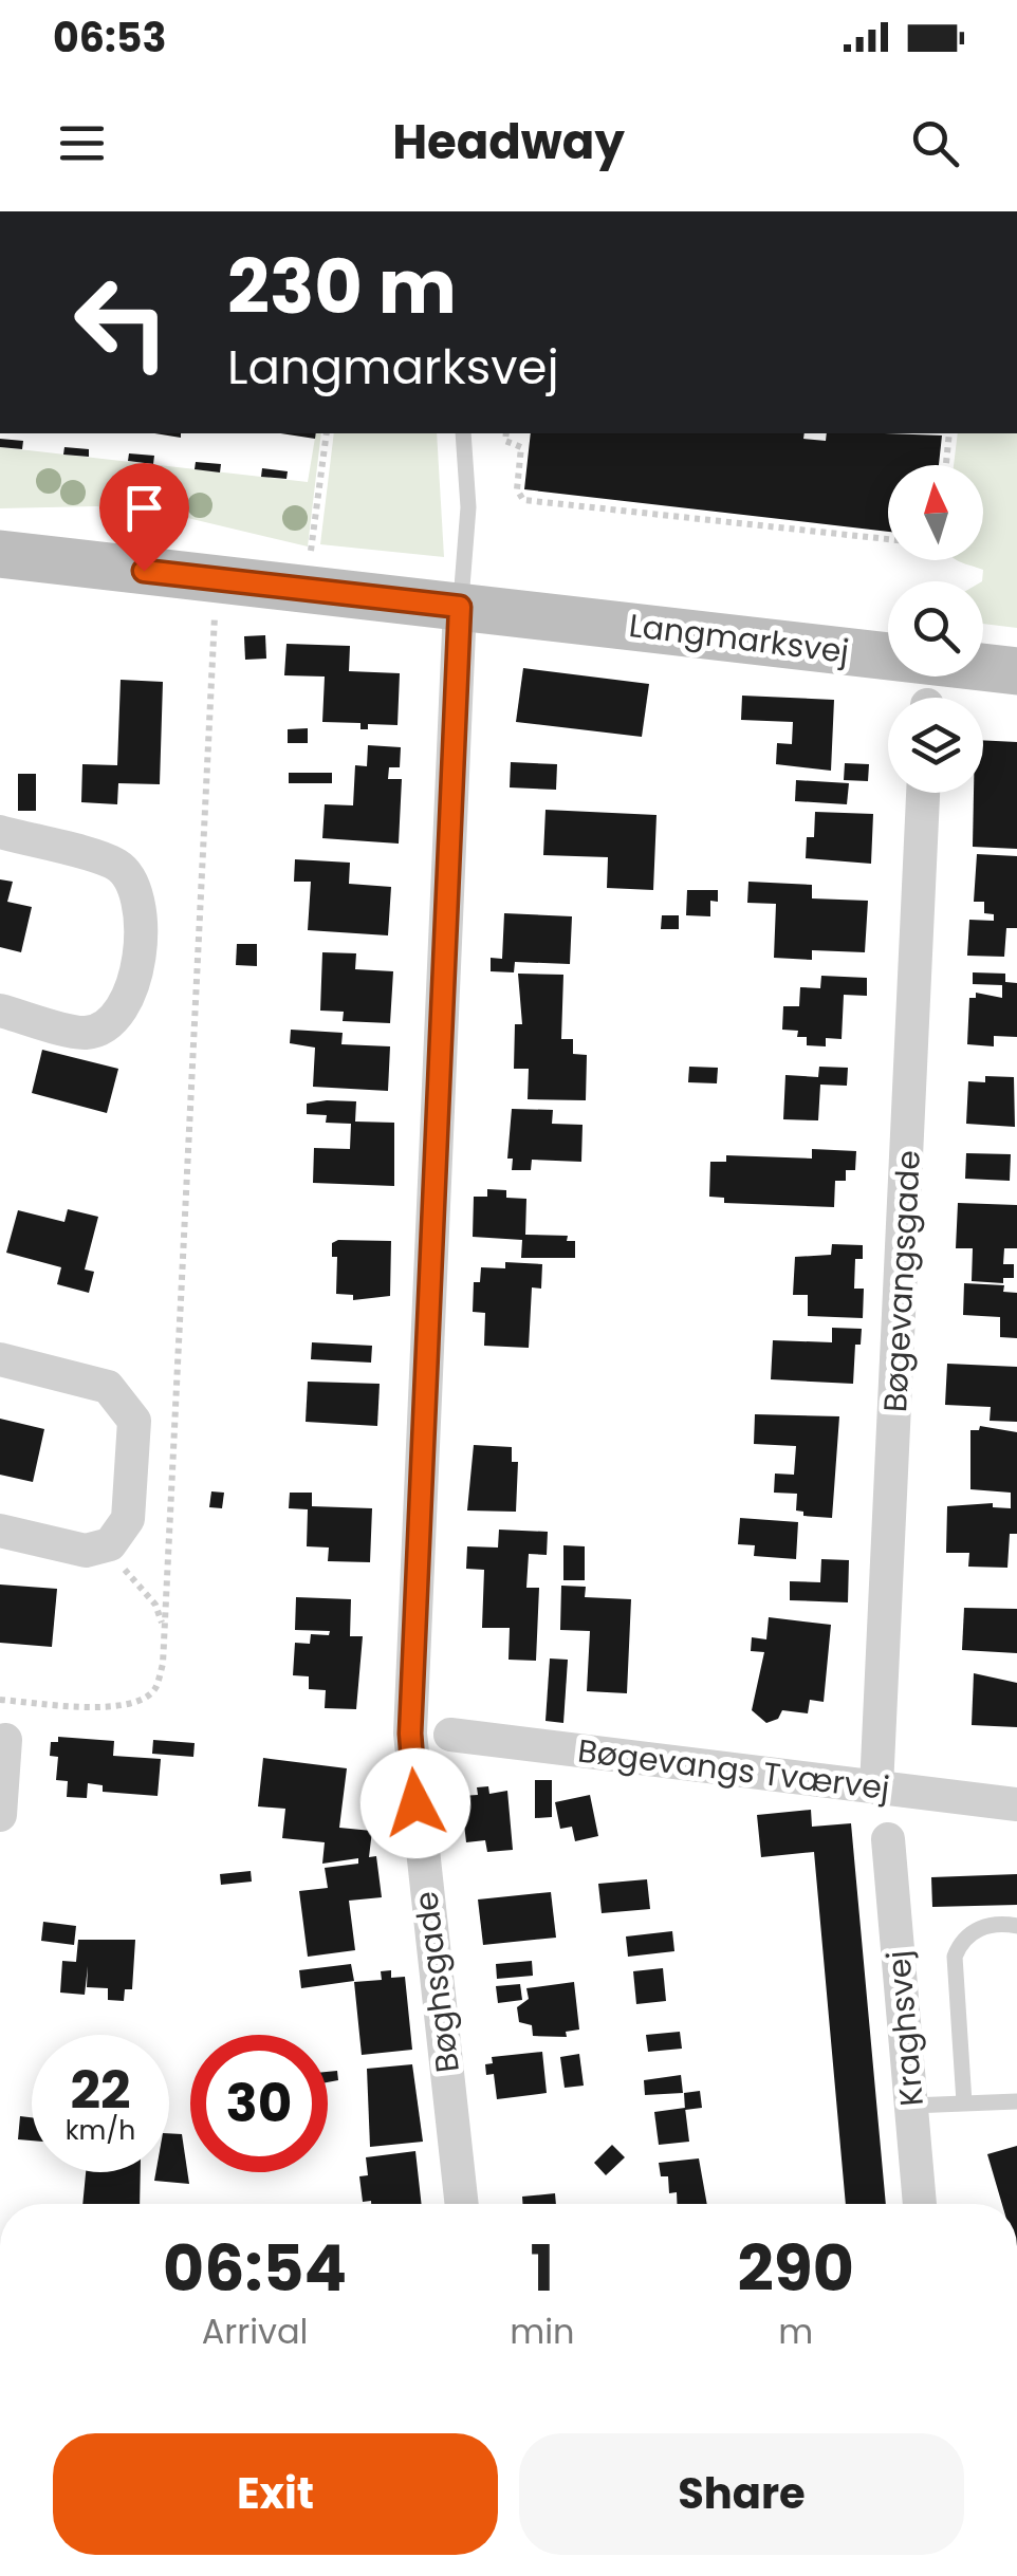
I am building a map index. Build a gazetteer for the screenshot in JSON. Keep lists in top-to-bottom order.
{
  "streets": {
    "main road": ["Langmarksvej"],
    "street": [
      "Bøgevangsgade",
      "Bøgevangs Tværvej",
      "Bøghsgade",
      "Kraghsvej"
    ]
  },
  "crossings": [
    ["Langmarksvej", "Bøghsgade"],
    ["Bøgevangsgade", "Bøgevangs Tværvej"]
  ],
  "north": "top",
  "page": {
    "status": "06:53",
    "header": "Headway",
    "turn": ["230 m", "Langmarksvej"],
    "speed": "22 km/h",
    "limit": "30",
    "eta": [
      "06:54",
      "Arrival",
      "1",
      "min",
      "290",
      "m"
    ],
    "buttons": ["Exit", "Share"]
  }
}
